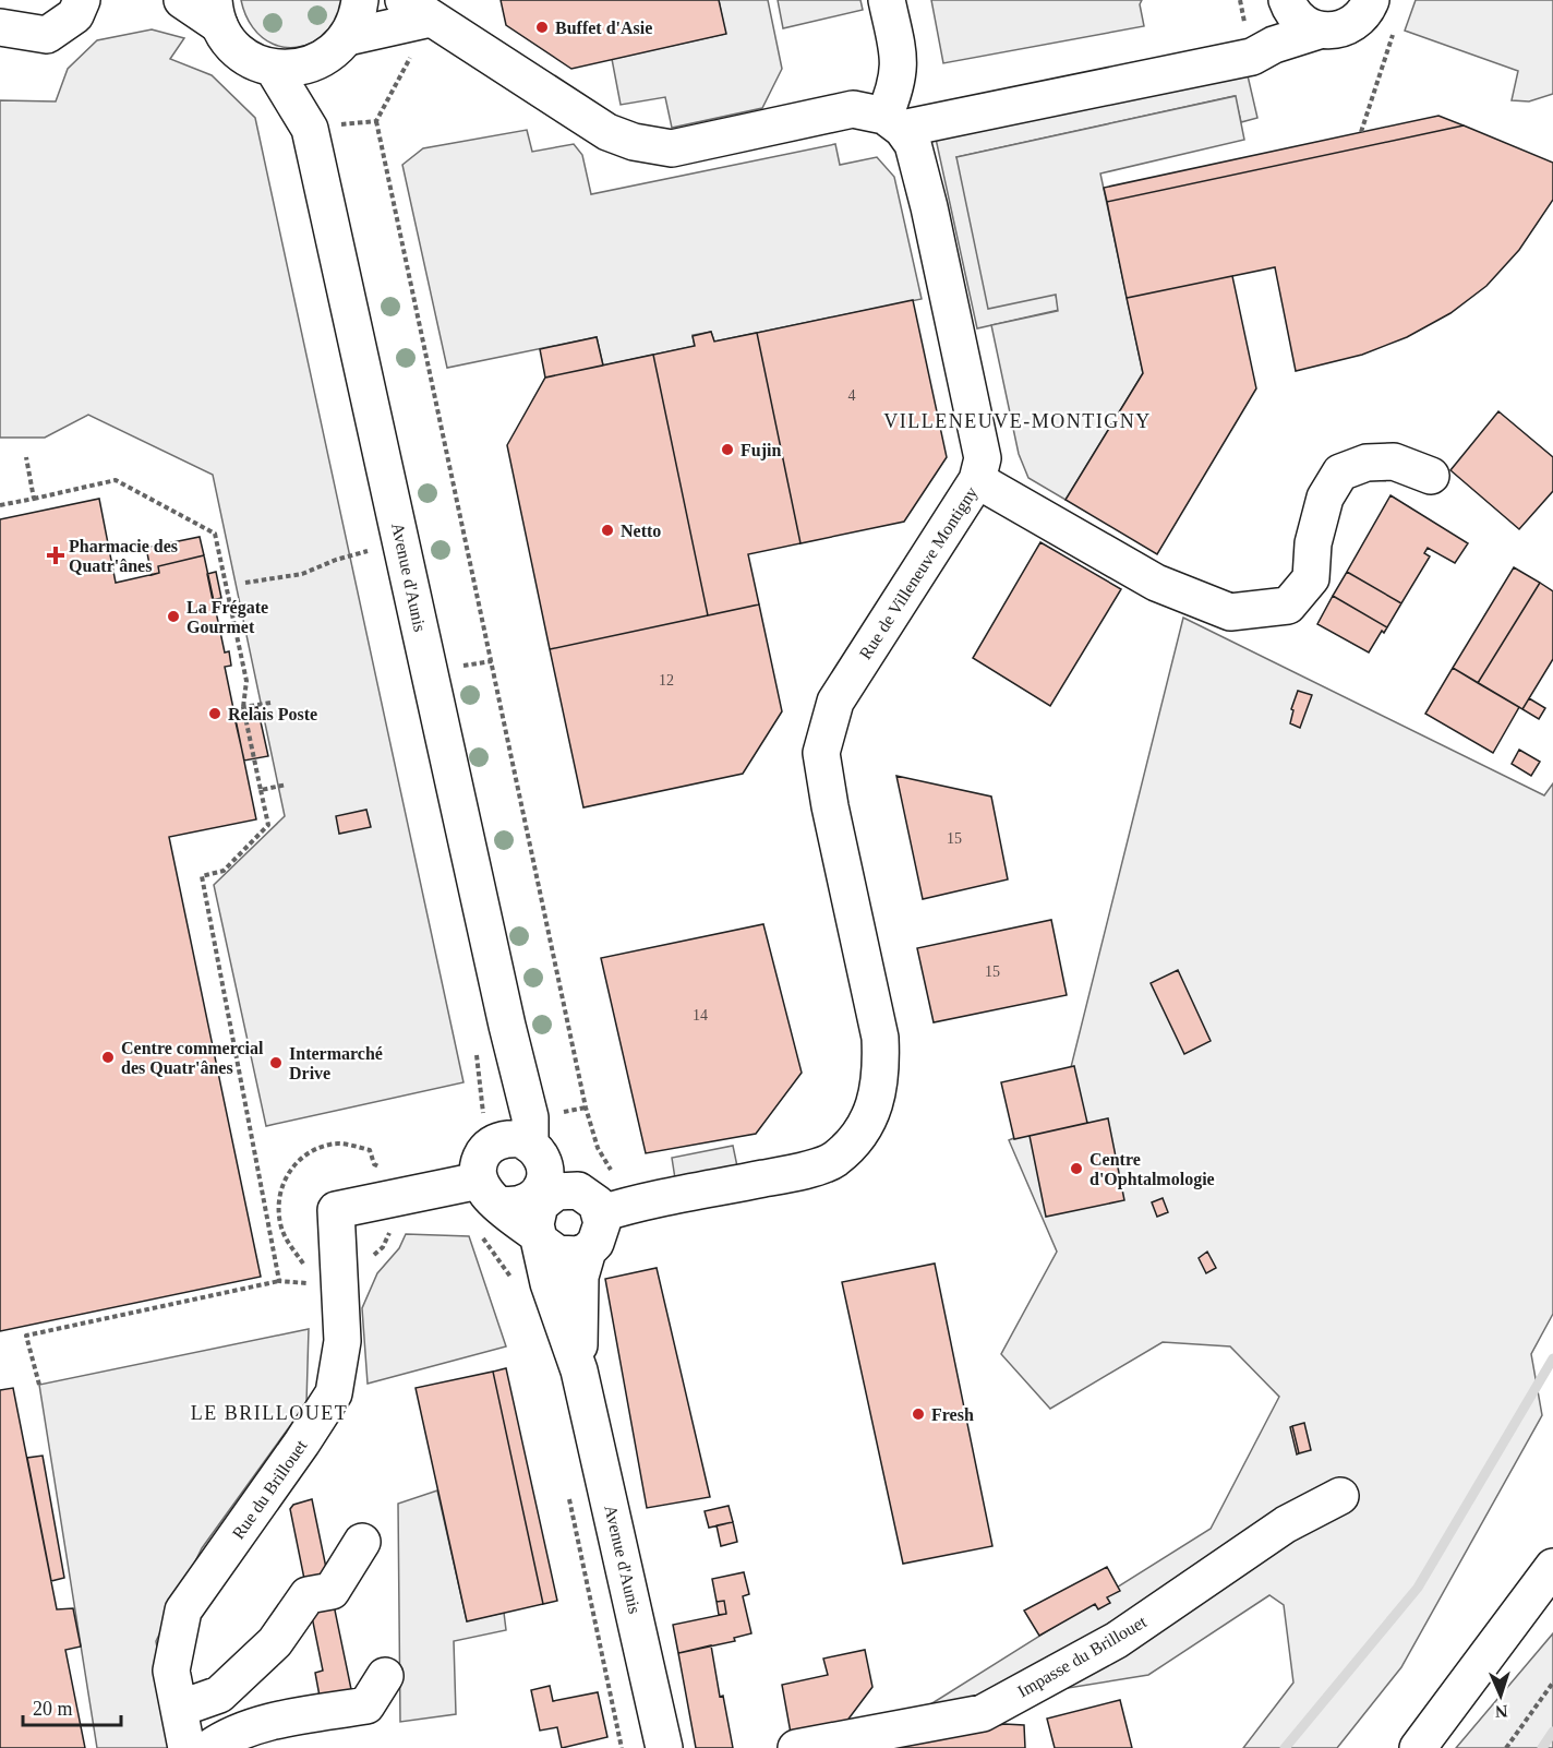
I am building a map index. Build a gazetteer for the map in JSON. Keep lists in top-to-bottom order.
{
  "streets": {
    "street": [
      "Rue de Villeneuve Montigny",
      "Avenue d'Aunis",
      "Rue du Brillouet",
      "Impasse du Brillouet"
    ]
  },
  "crossings": [
    ["Rue de Villeneuve Montigny", "Avenue d'Aunis"],
    ["Avenue d'Aunis", "Rue du Brillouet"]
  ],
  "districts": ["VILLENEUVE-MONTIGNY", "LE BRILLOUET"],
  "places": {
    "other": [
      "Buffet d'Asie",
      "Fujin",
      "Netto",
      "La Frégate Gourmet",
      "Relais Poste",
      "Centre commercial des Quatr'ânes",
      "Intermarché Drive",
      "Centre d'Ophtalmologie",
      "Fresh"
    ],
    "health": ["Pharmacie des Quatr'ânes"]
  },
  "house_numbers": [
    "4",
    "12",
    "15",
    "15",
    "14"
  ],
  "scale_bar": "20 m",
  "north": "bottom"
}
